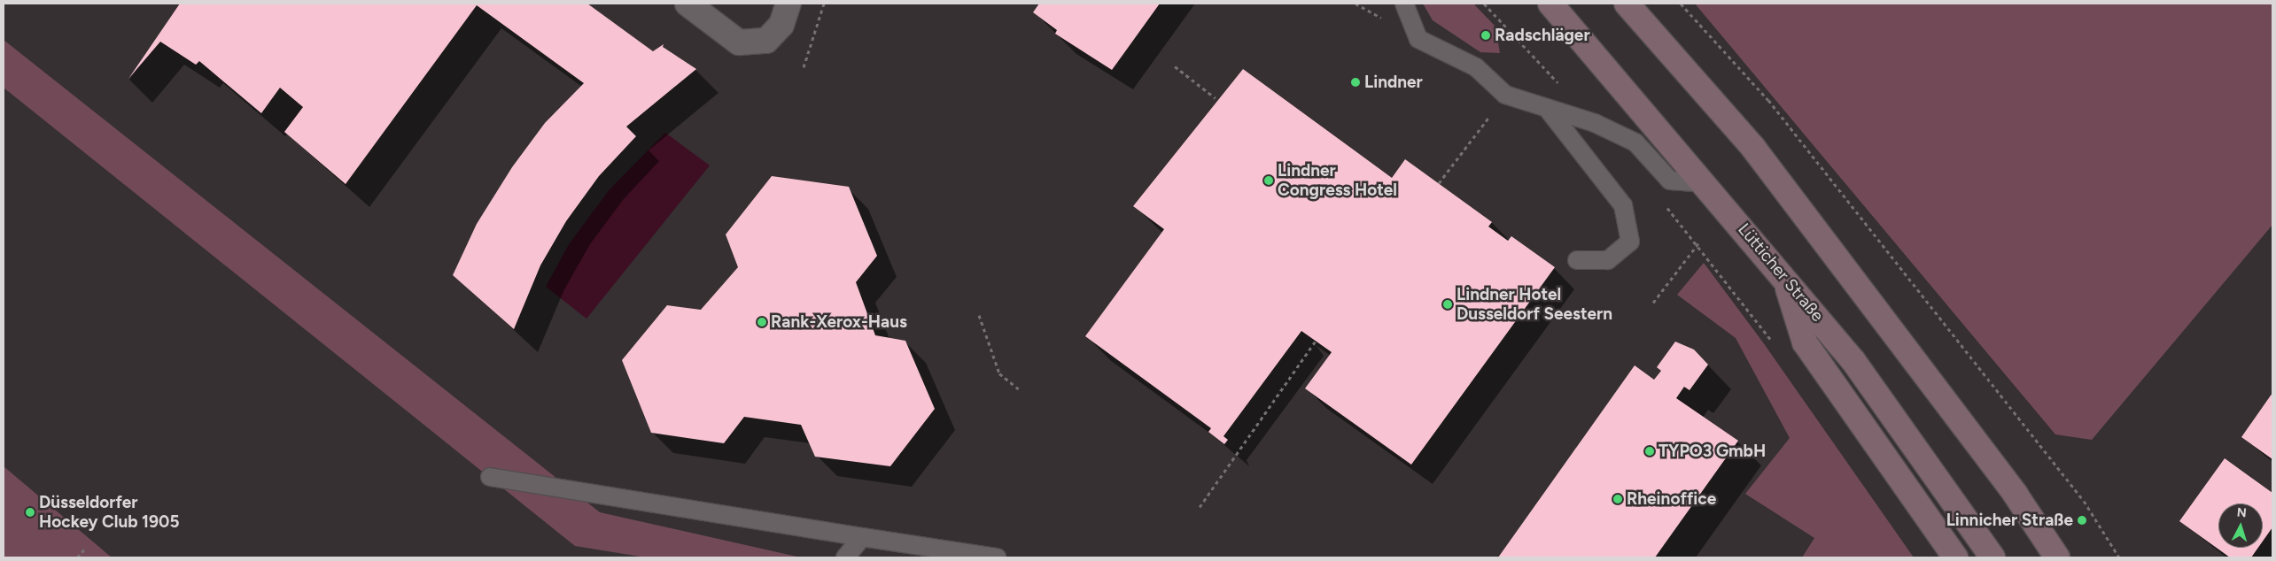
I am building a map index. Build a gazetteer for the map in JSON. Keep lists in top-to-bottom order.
{
  "streets": {
    "main road": ["Lütticher Straße"]
  },
  "places": [
    "Radschläger",
    "Lindner",
    "Lindner Congress Hotel",
    "Lindner Hotel Dusseldorf Seestern",
    "Rank-Xerox-Haus",
    "TYPO3 GmbH",
    "Rheinoffice",
    "Düsseldorfer Hockey Club 1905",
    "Linnicher Straße"
  ],
  "north": "top"
}
